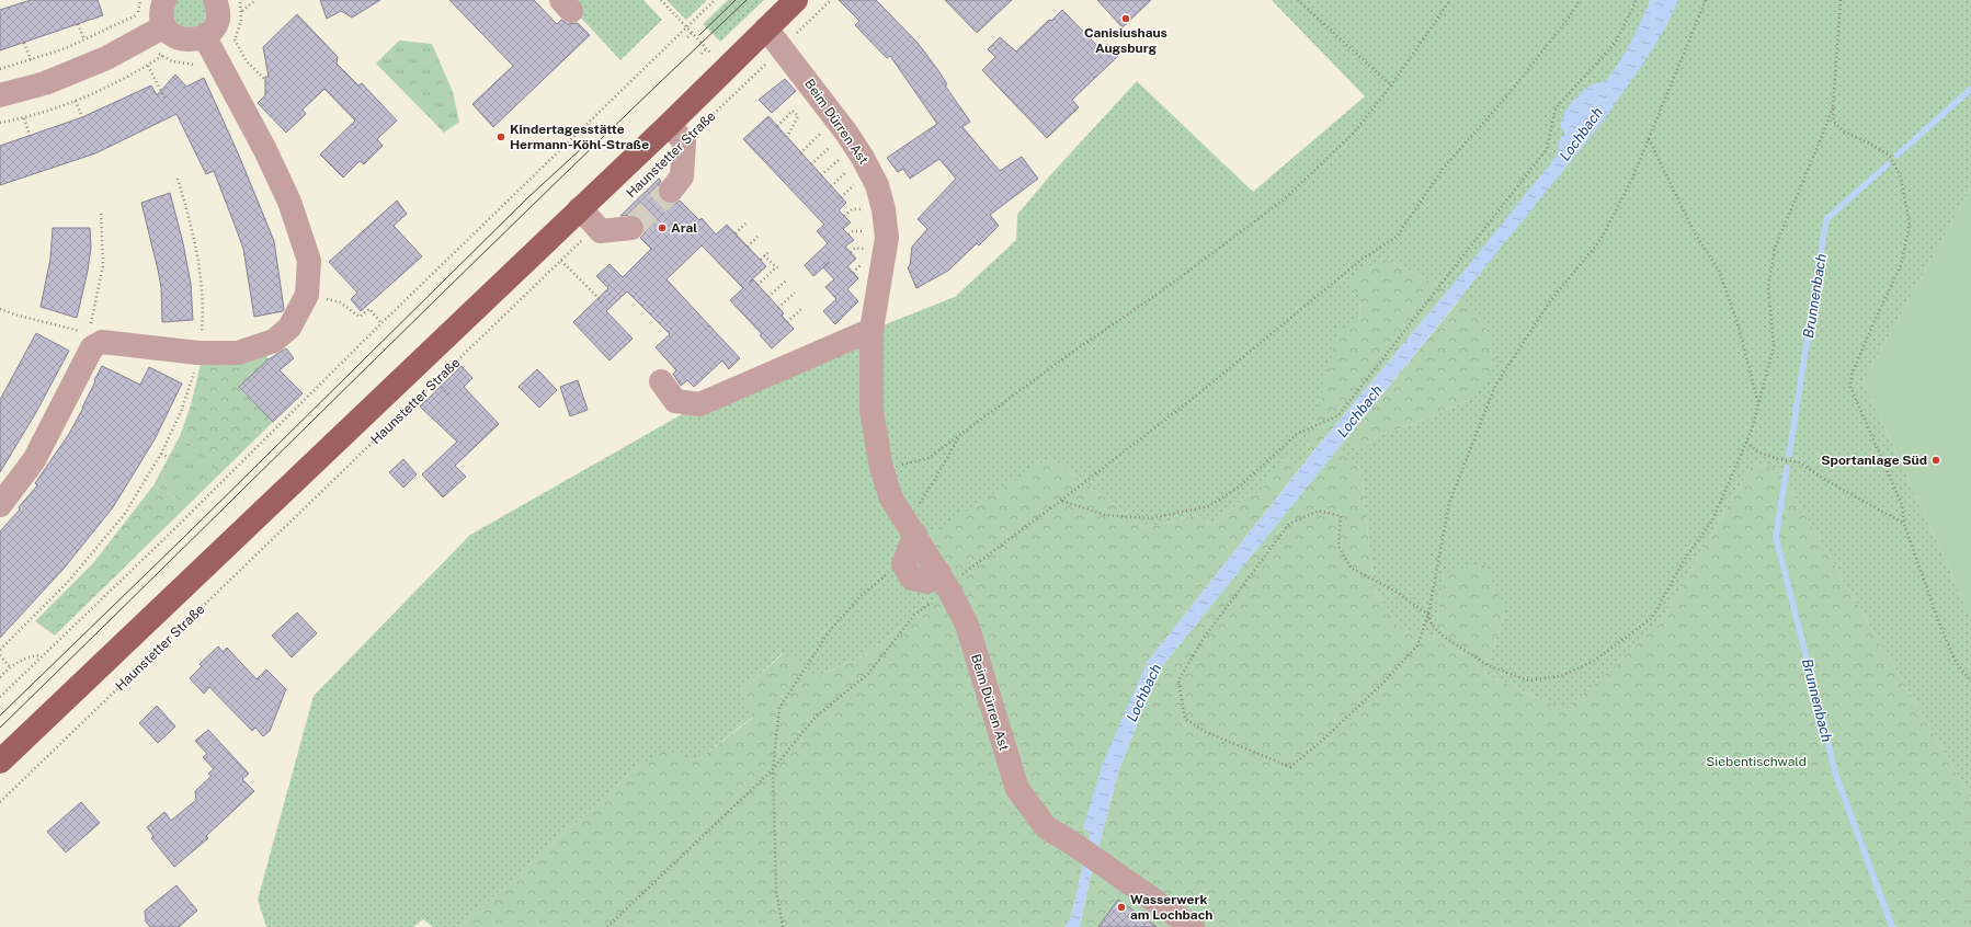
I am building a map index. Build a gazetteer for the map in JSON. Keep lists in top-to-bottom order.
{
  "streets": {
    "main road": ["Haunstetter Straße"],
    "street": ["Beim Dürren Ast"]
  },
  "crossings": [
    ["Beim Dürren Ast", "Haunstetter Straße"]
  ],
  "water": ["Lochbach", "Brunnenbach"],
  "parks": ["Siebentischwald"],
  "places": [
    "Canisiushaus Augsburg",
    "Kindertagesstätte Hermann-Köhl-Straße",
    "Aral",
    "Sportanlage Süd",
    "Wasserwerk am Lochbach"
  ]
}
